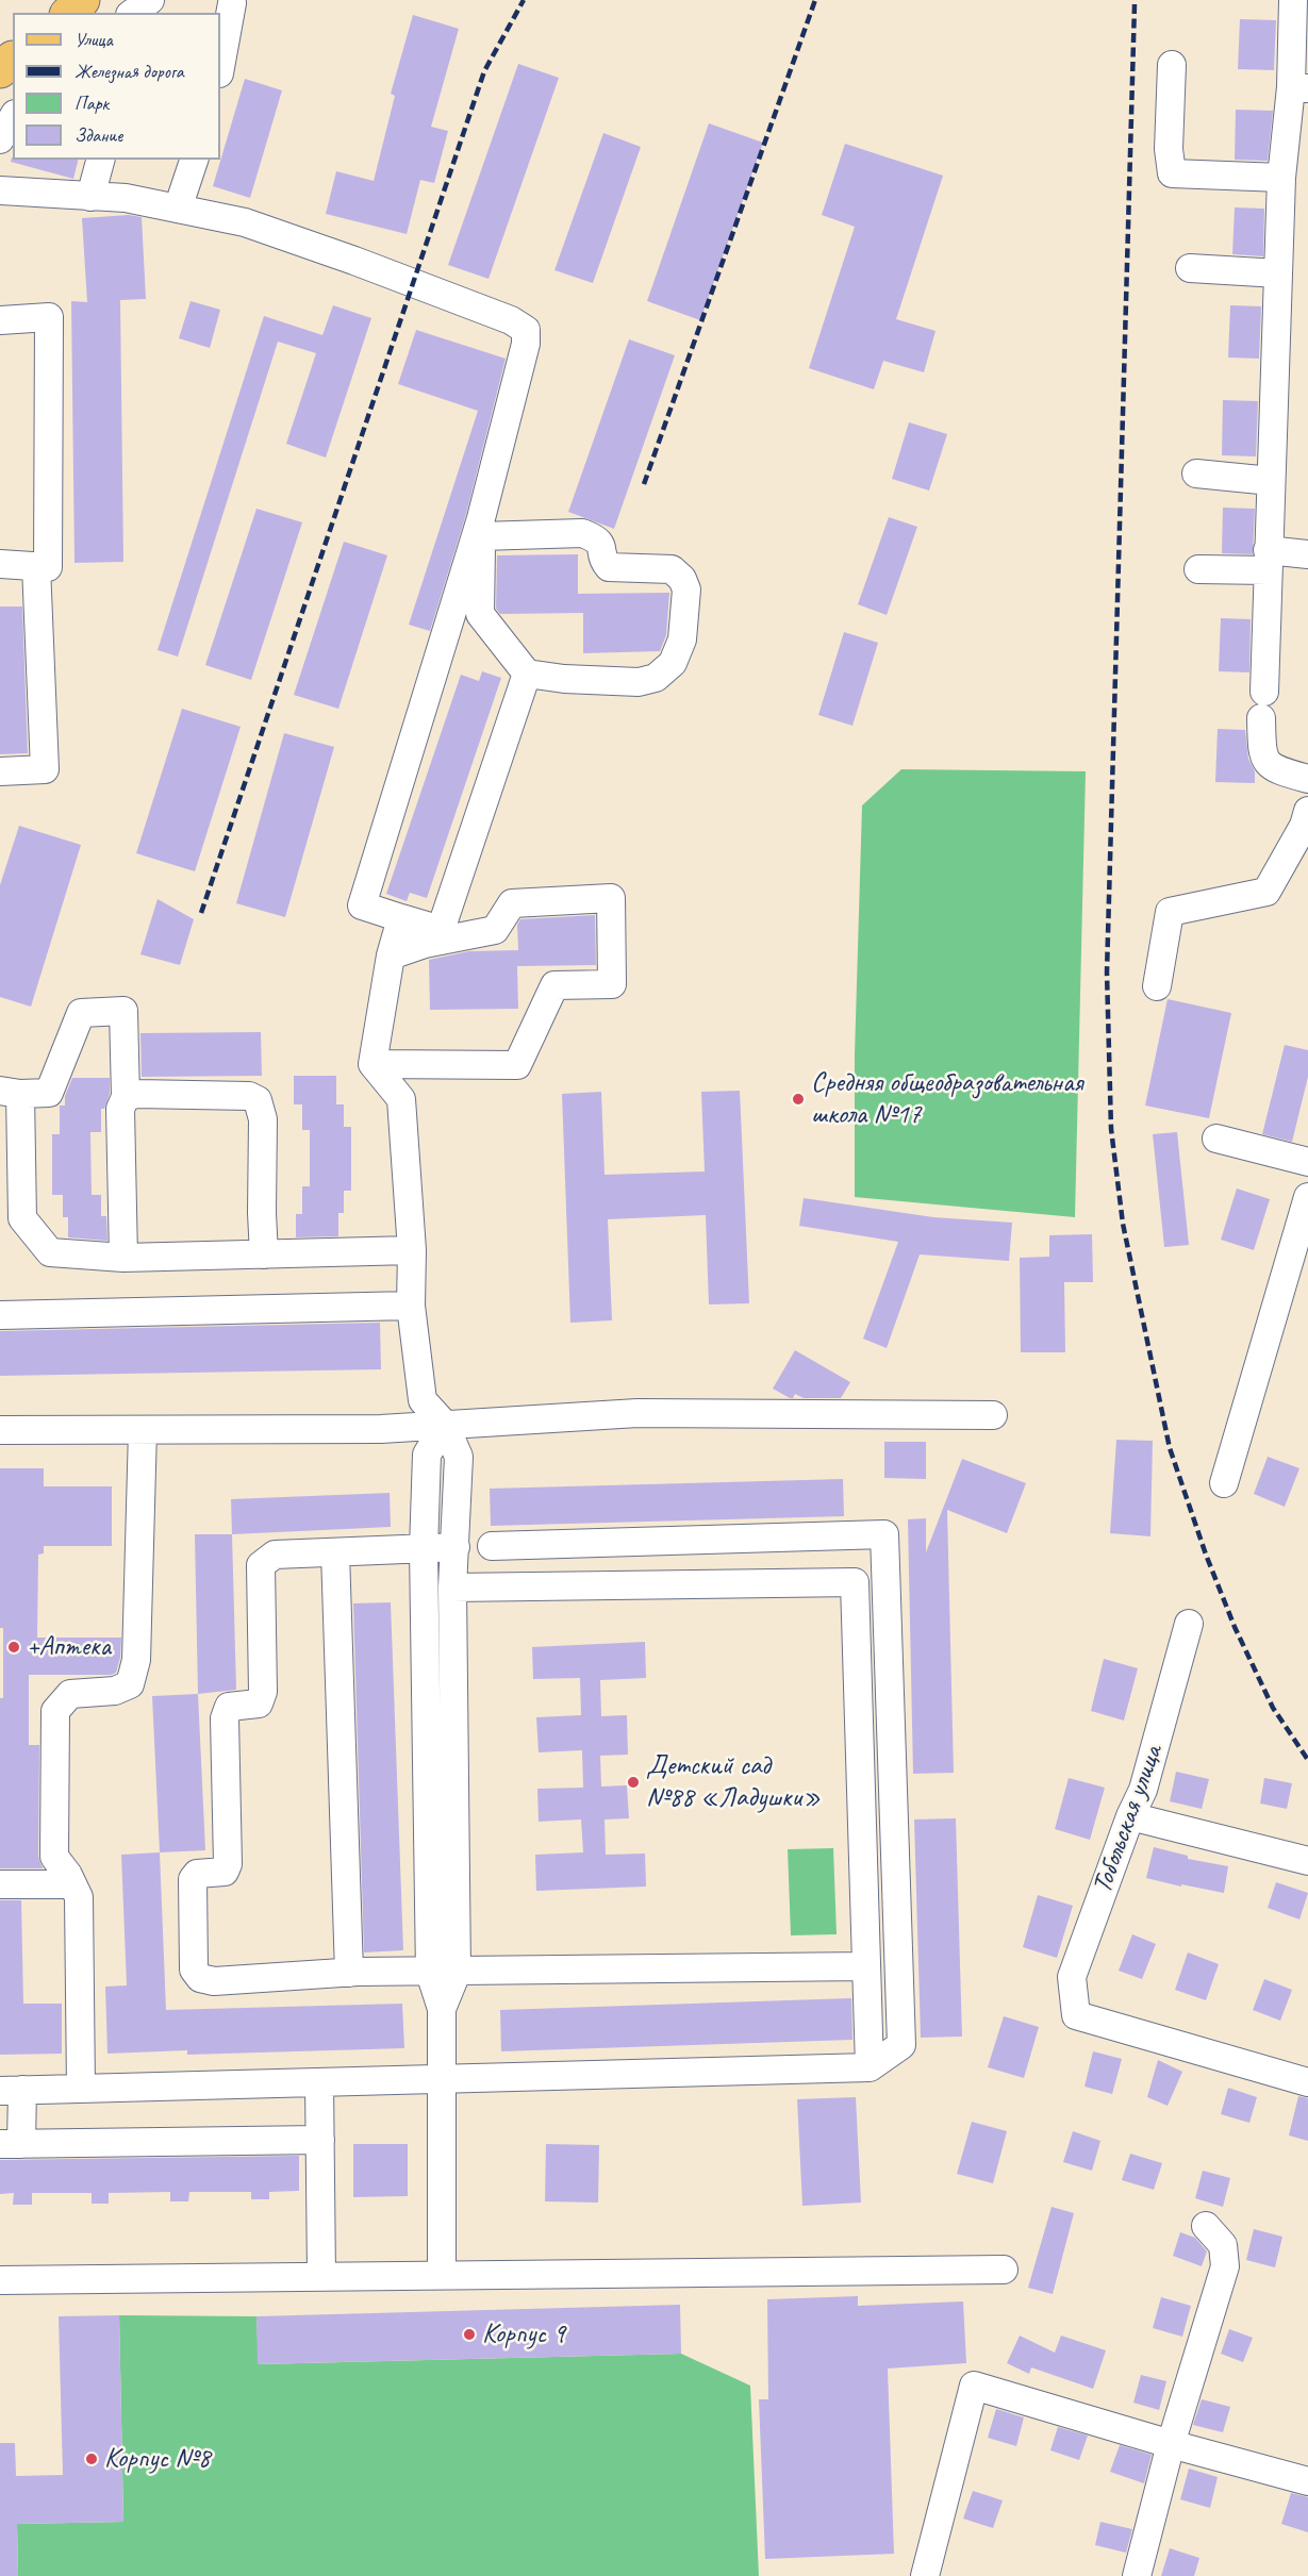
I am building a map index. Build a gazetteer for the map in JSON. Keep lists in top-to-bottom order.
{
  "streets": {
    "street": ["Тобольская улица"]
  },
  "places": [
    "Средняя общеобразовательная школа №17",
    "+Аптека",
    "Детский сад №88 «Ладушки»",
    "Корпус 9",
    "Корпус №8"
  ],
  "legend": [
    "Улица",
    "Железная дорога",
    "Парк",
    "Здание"
  ]
}
